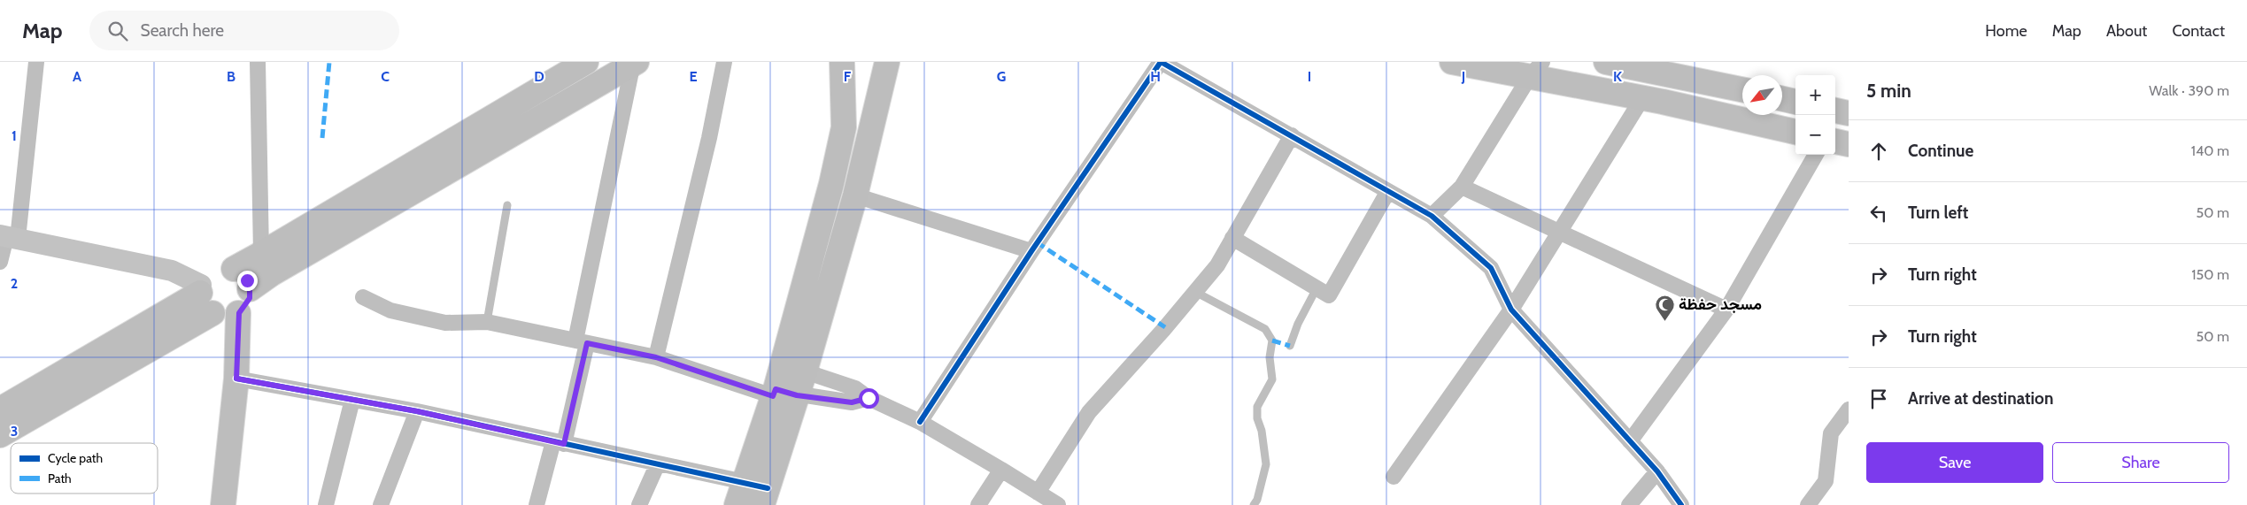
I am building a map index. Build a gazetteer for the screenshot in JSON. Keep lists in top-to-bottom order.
{
  "places": {
    "mosque": ["مسجد حفظة"]
  },
  "legend": ["Cycle path", "Path"],
  "north": "bottom left",
  "page": {
    "header": "Map",
    "search": "Search here",
    "nav": [
      "Home",
      "Map",
      "About",
      "Contact"
    ],
    "heading": ["5 min", "Walk · 390 m"],
    "map_buttons": ["+", "−"],
    "list": [
      ["Continue", "140 m"],
      ["Turn left", "50 m"],
      ["Turn right", "150 m"],
      ["Turn right", "50 m"],
      "Arrive at destination"
    ],
    "buttons": ["Save", "Share"]
  },
  "grid": {
    "columns": [
      "A",
      "B",
      "C",
      "D",
      "E",
      "F",
      "G",
      "H",
      "I",
      "J",
      "K"
    ],
    "rows": ["1", "2", "3"]
  }
}
